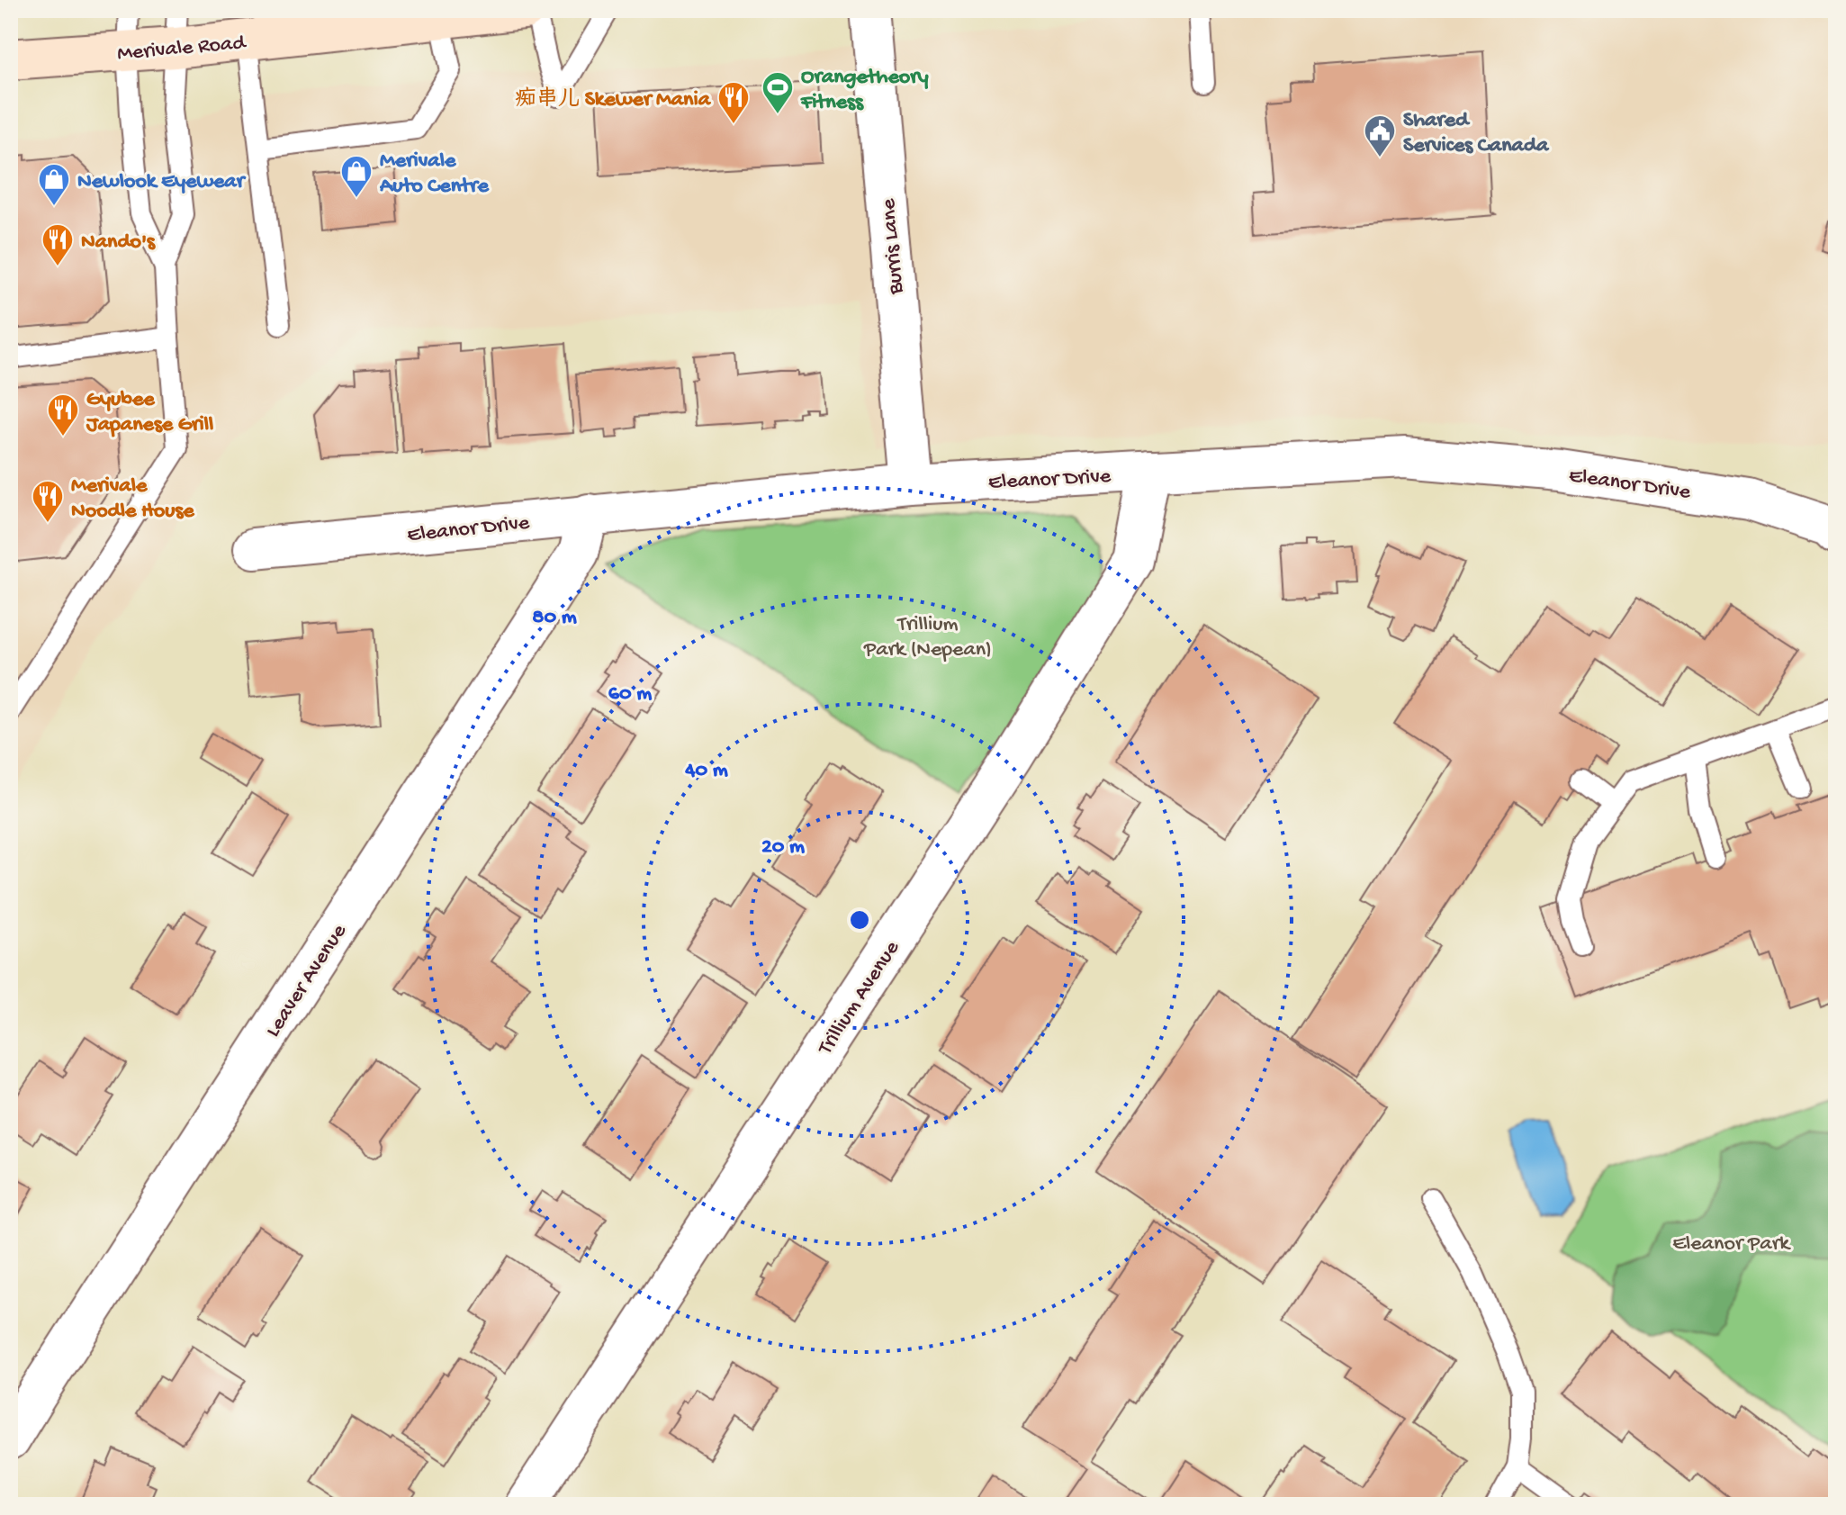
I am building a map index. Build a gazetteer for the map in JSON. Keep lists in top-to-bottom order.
{
  "streets": {
    "main road": ["Merivale Road"],
    "street": [
      "Burris Lane",
      "Eleanor Drive",
      "Leaver Avenue",
      "Trillium Avenue"
    ]
  },
  "crossings": [
    ["Burris Lane", "Eleanor Drive"],
    ["Eleanor Drive", "Leaver Avenue"],
    ["Eleanor Drive", "Trillium Avenue"]
  ],
  "parks": ["Trillium Park (Nepean)", "Eleanor Park"],
  "places": {
    "sports": ["Orangetheory Fitness"],
    "restaurant": [
      "痴串儿 Skewer Mania",
      "Nando's",
      "Gyubee Japanese Grill",
      "Merivale Noodle House"
    ],
    "public building": ["Shared Services Canada"],
    "shop": ["Merivale Auto Centre", "Newlook Eyewear"]
  },
  "rings": [
    "80 m",
    "60 m",
    "40 m",
    "20 m"
  ]
}
